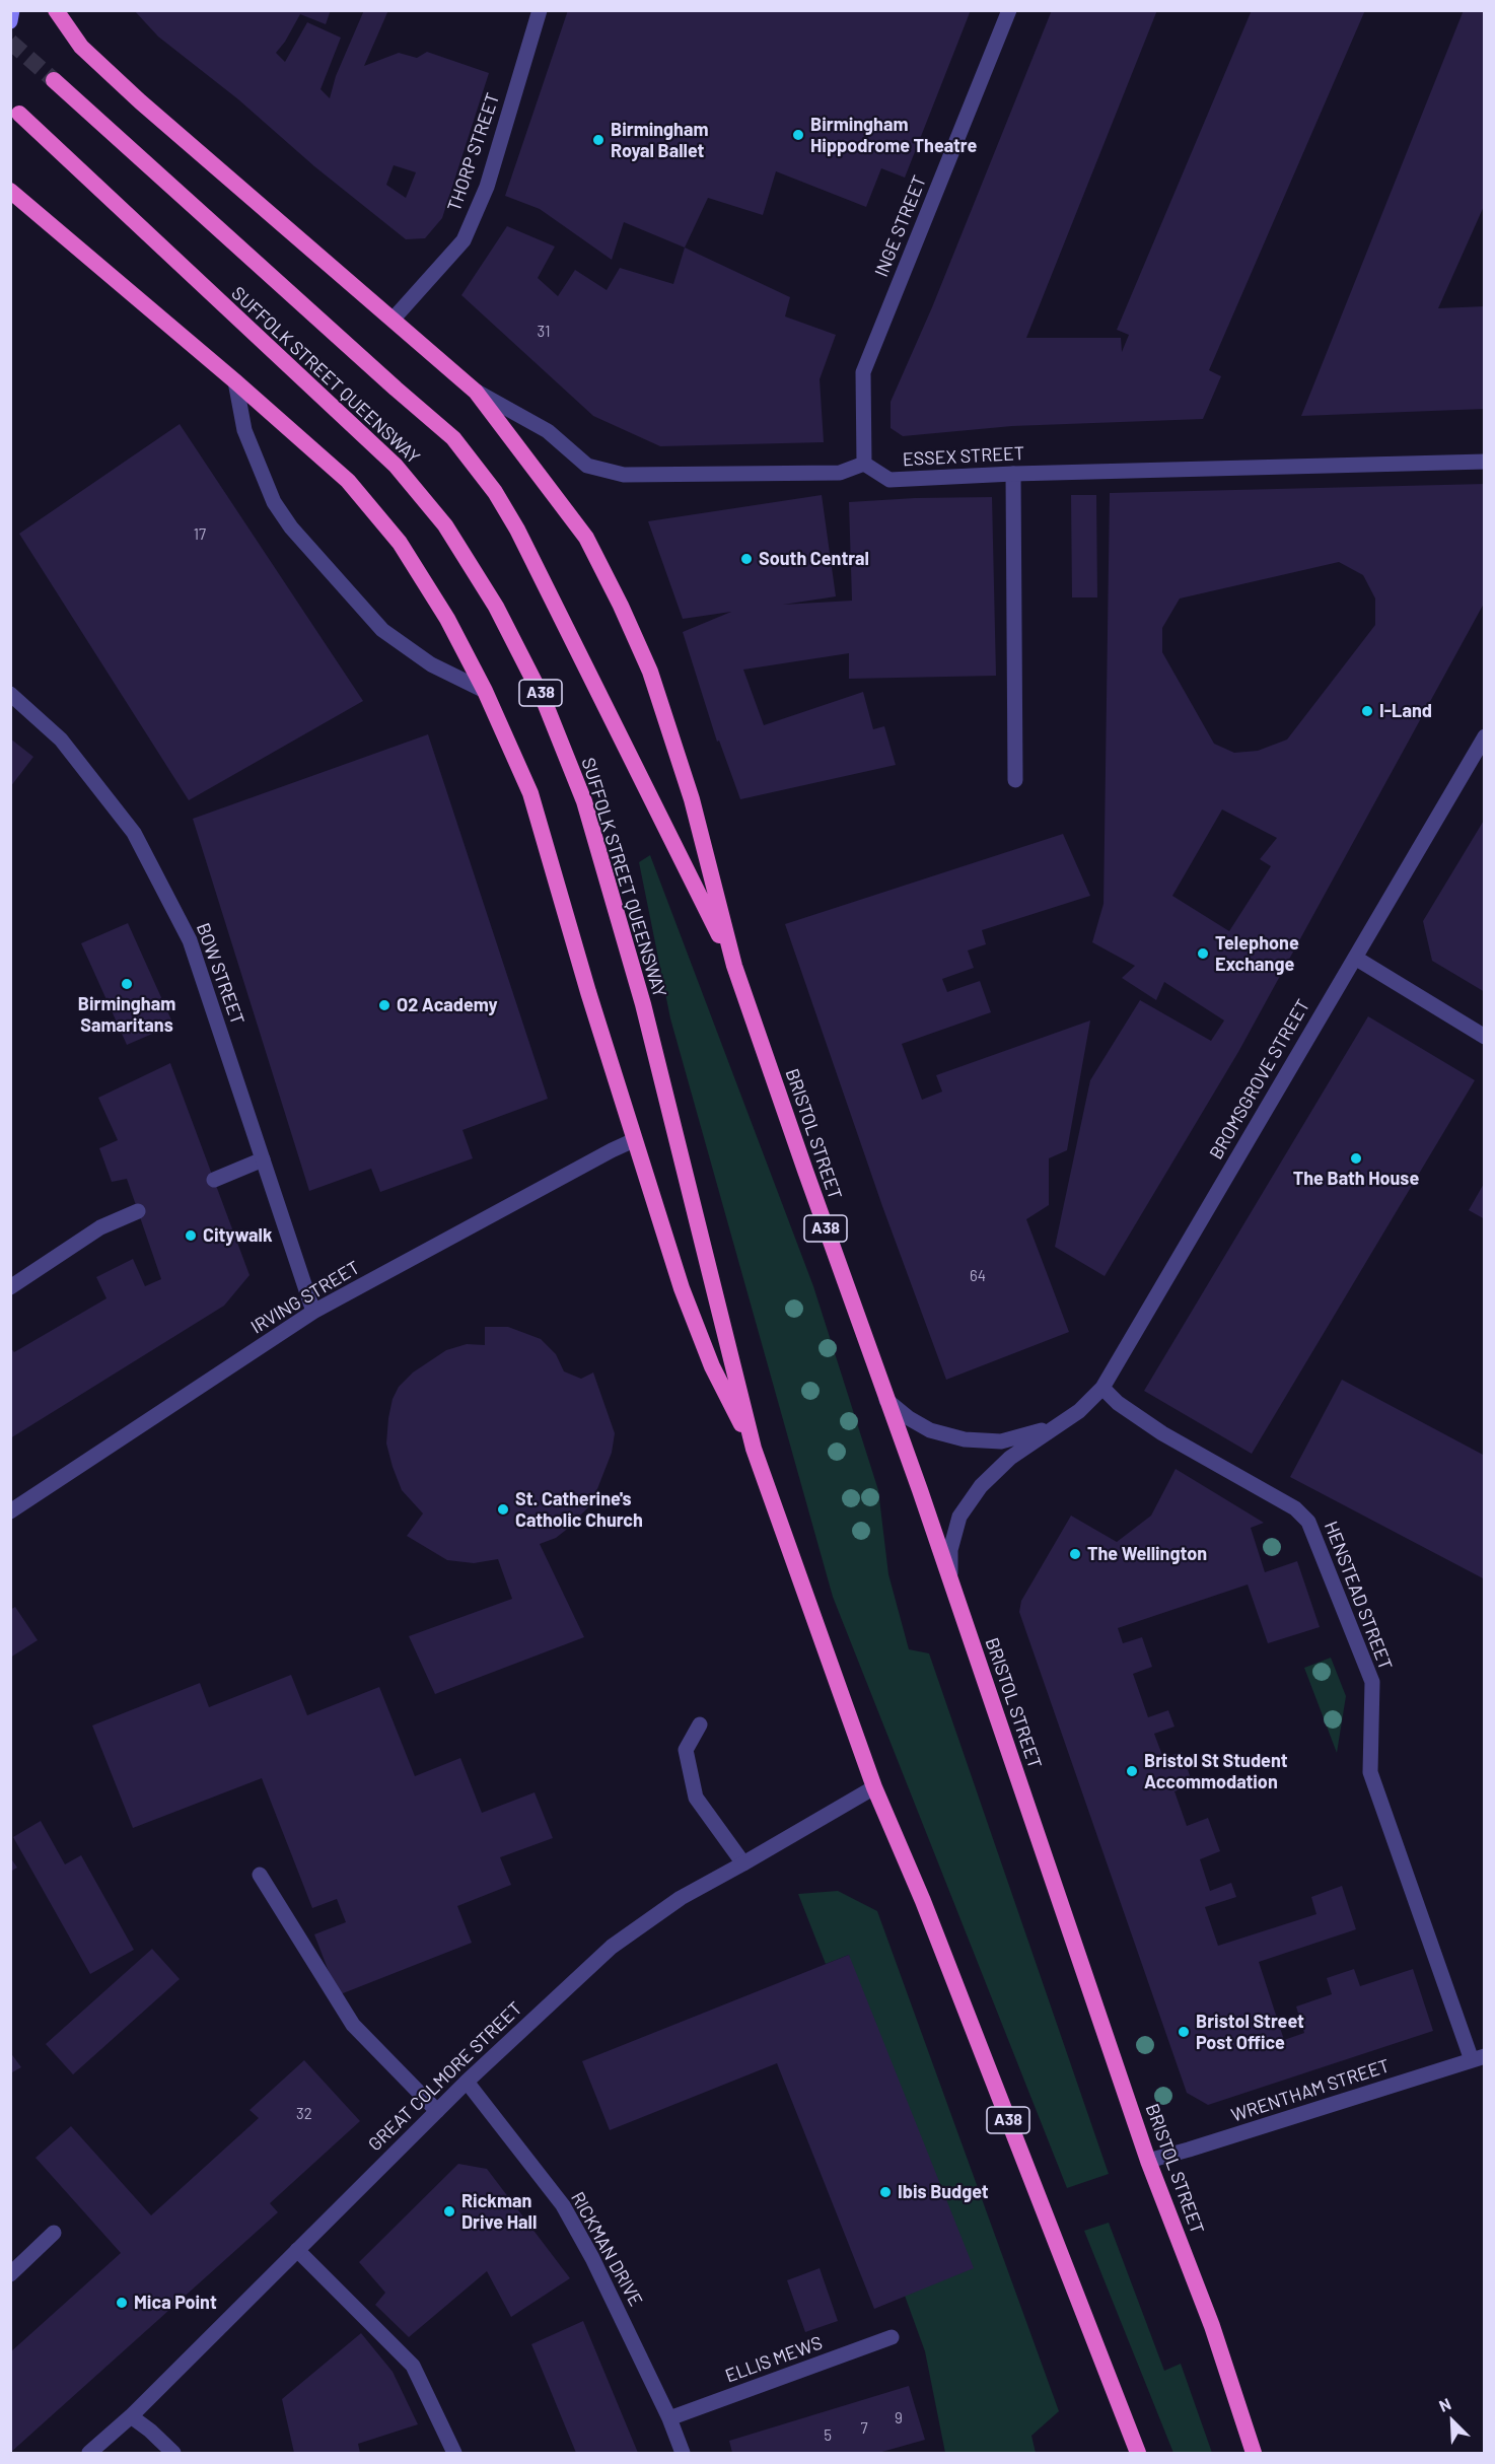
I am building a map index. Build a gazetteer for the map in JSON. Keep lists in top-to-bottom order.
{
  "streets": {
    "highway": ["SUFFOLK STREET QUEENSWAY", "A38", "BRISTOL STREET"],
    "street": [
      "THORP STREET",
      "INGE STREET",
      "ESSEX STREET",
      "BOW STREET",
      "BROMSGROVE STREET",
      "IRVING STREET",
      "HENSTEAD STREET",
      "GREAT COLMORE STREET",
      "WRENTHAM STREET",
      "RICKMAN DRIVE",
      "ELLIS MEWS"
    ]
  },
  "crossings": [
    ["INGE STREET", "ESSEX STREET"],
    ["SUFFOLK STREET QUEENSWAY", "A38"],
    ["SUFFOLK STREET QUEENSWAY", "BRISTOL STREET"],
    ["A38", "GREAT COLMORE STREET"],
    ["BOW STREET", "IRVING STREET"],
    ["BROMSGROVE STREET", "BRISTOL STREET"],
    ["BROMSGROVE STREET", "HENSTEAD STREET"],
    ["BRISTOL STREET", "WRENTHAM STREET"],
    ["HENSTEAD STREET", "WRENTHAM STREET"],
    ["GREAT COLMORE STREET", "RICKMAN DRIVE"],
    ["RICKMAN DRIVE", "ELLIS MEWS"]
  ],
  "places": [
    "Birmingham Hippodrome Theatre",
    "Birmingham Royal Ballet",
    "South Central",
    "I-Land",
    "Telephone Exchange",
    "Birmingham Samaritans",
    "O2 Academy",
    "The Bath House",
    "Citywalk",
    "St. Catherine's Catholic Church",
    "The Wellington",
    "Bristol St Student Accommodation",
    "Bristol Street Post Office",
    "Ibis Budget",
    "Rickman Drive Hall",
    "Mica Point"
  ],
  "house_numbers": [
    "31",
    "17",
    "64",
    "32",
    "9",
    "7",
    "5"
  ],
  "north": "top left"
}
